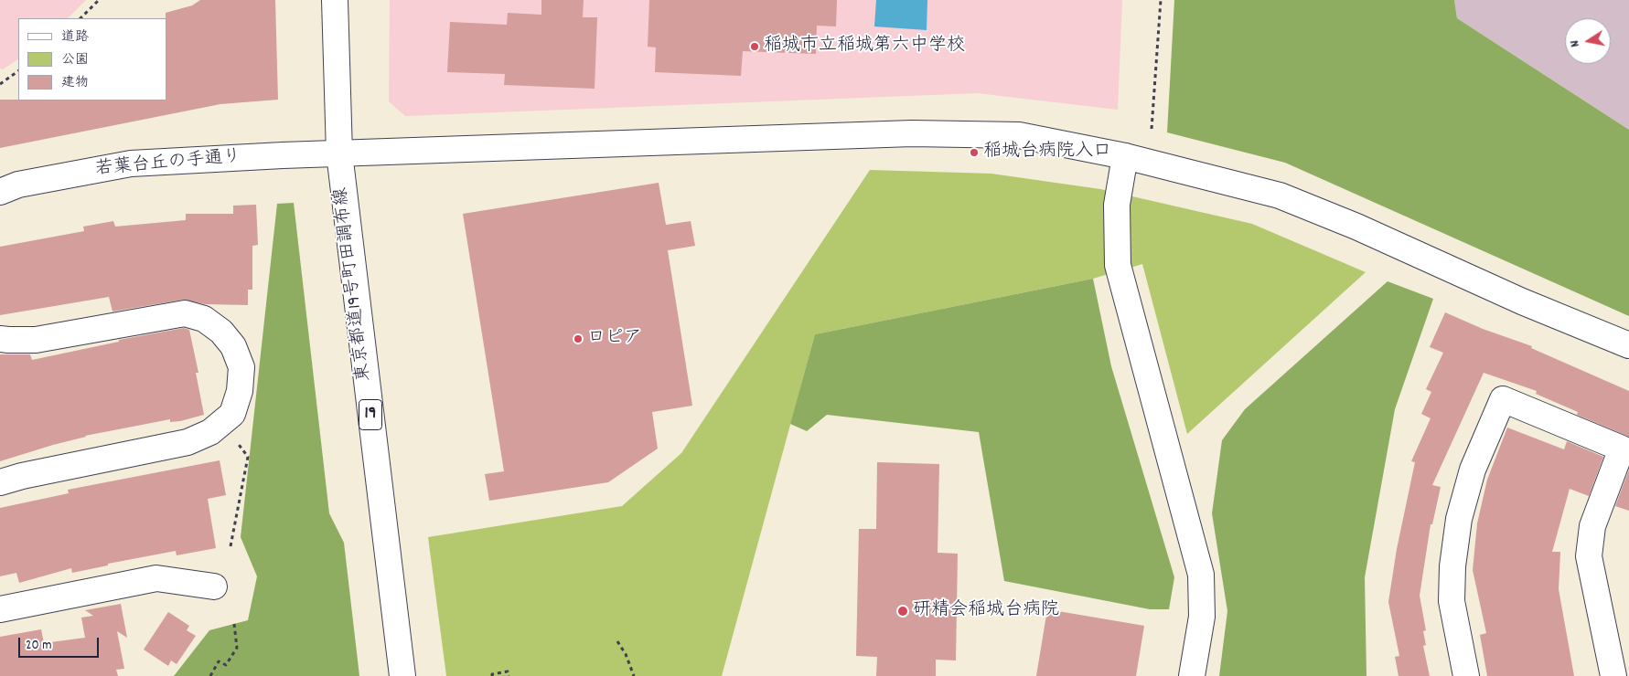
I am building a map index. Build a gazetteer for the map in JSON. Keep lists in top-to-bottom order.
{
  "streets": {
    "street": ["若葉台丘の手通り", "東京都道19号町田調布線", "19"]
  },
  "crossings": [
    ["若葉台丘の手通り", "東京都道19号町田調布線"]
  ],
  "places": [
    "稲城市立稲城第六中学校",
    "稲城台病院入口",
    "ロピア",
    "研精会稲城台病院"
  ],
  "legend": ["道路", "公園", "建物"],
  "scale_bar": "20 m",
  "north": "left"
}
